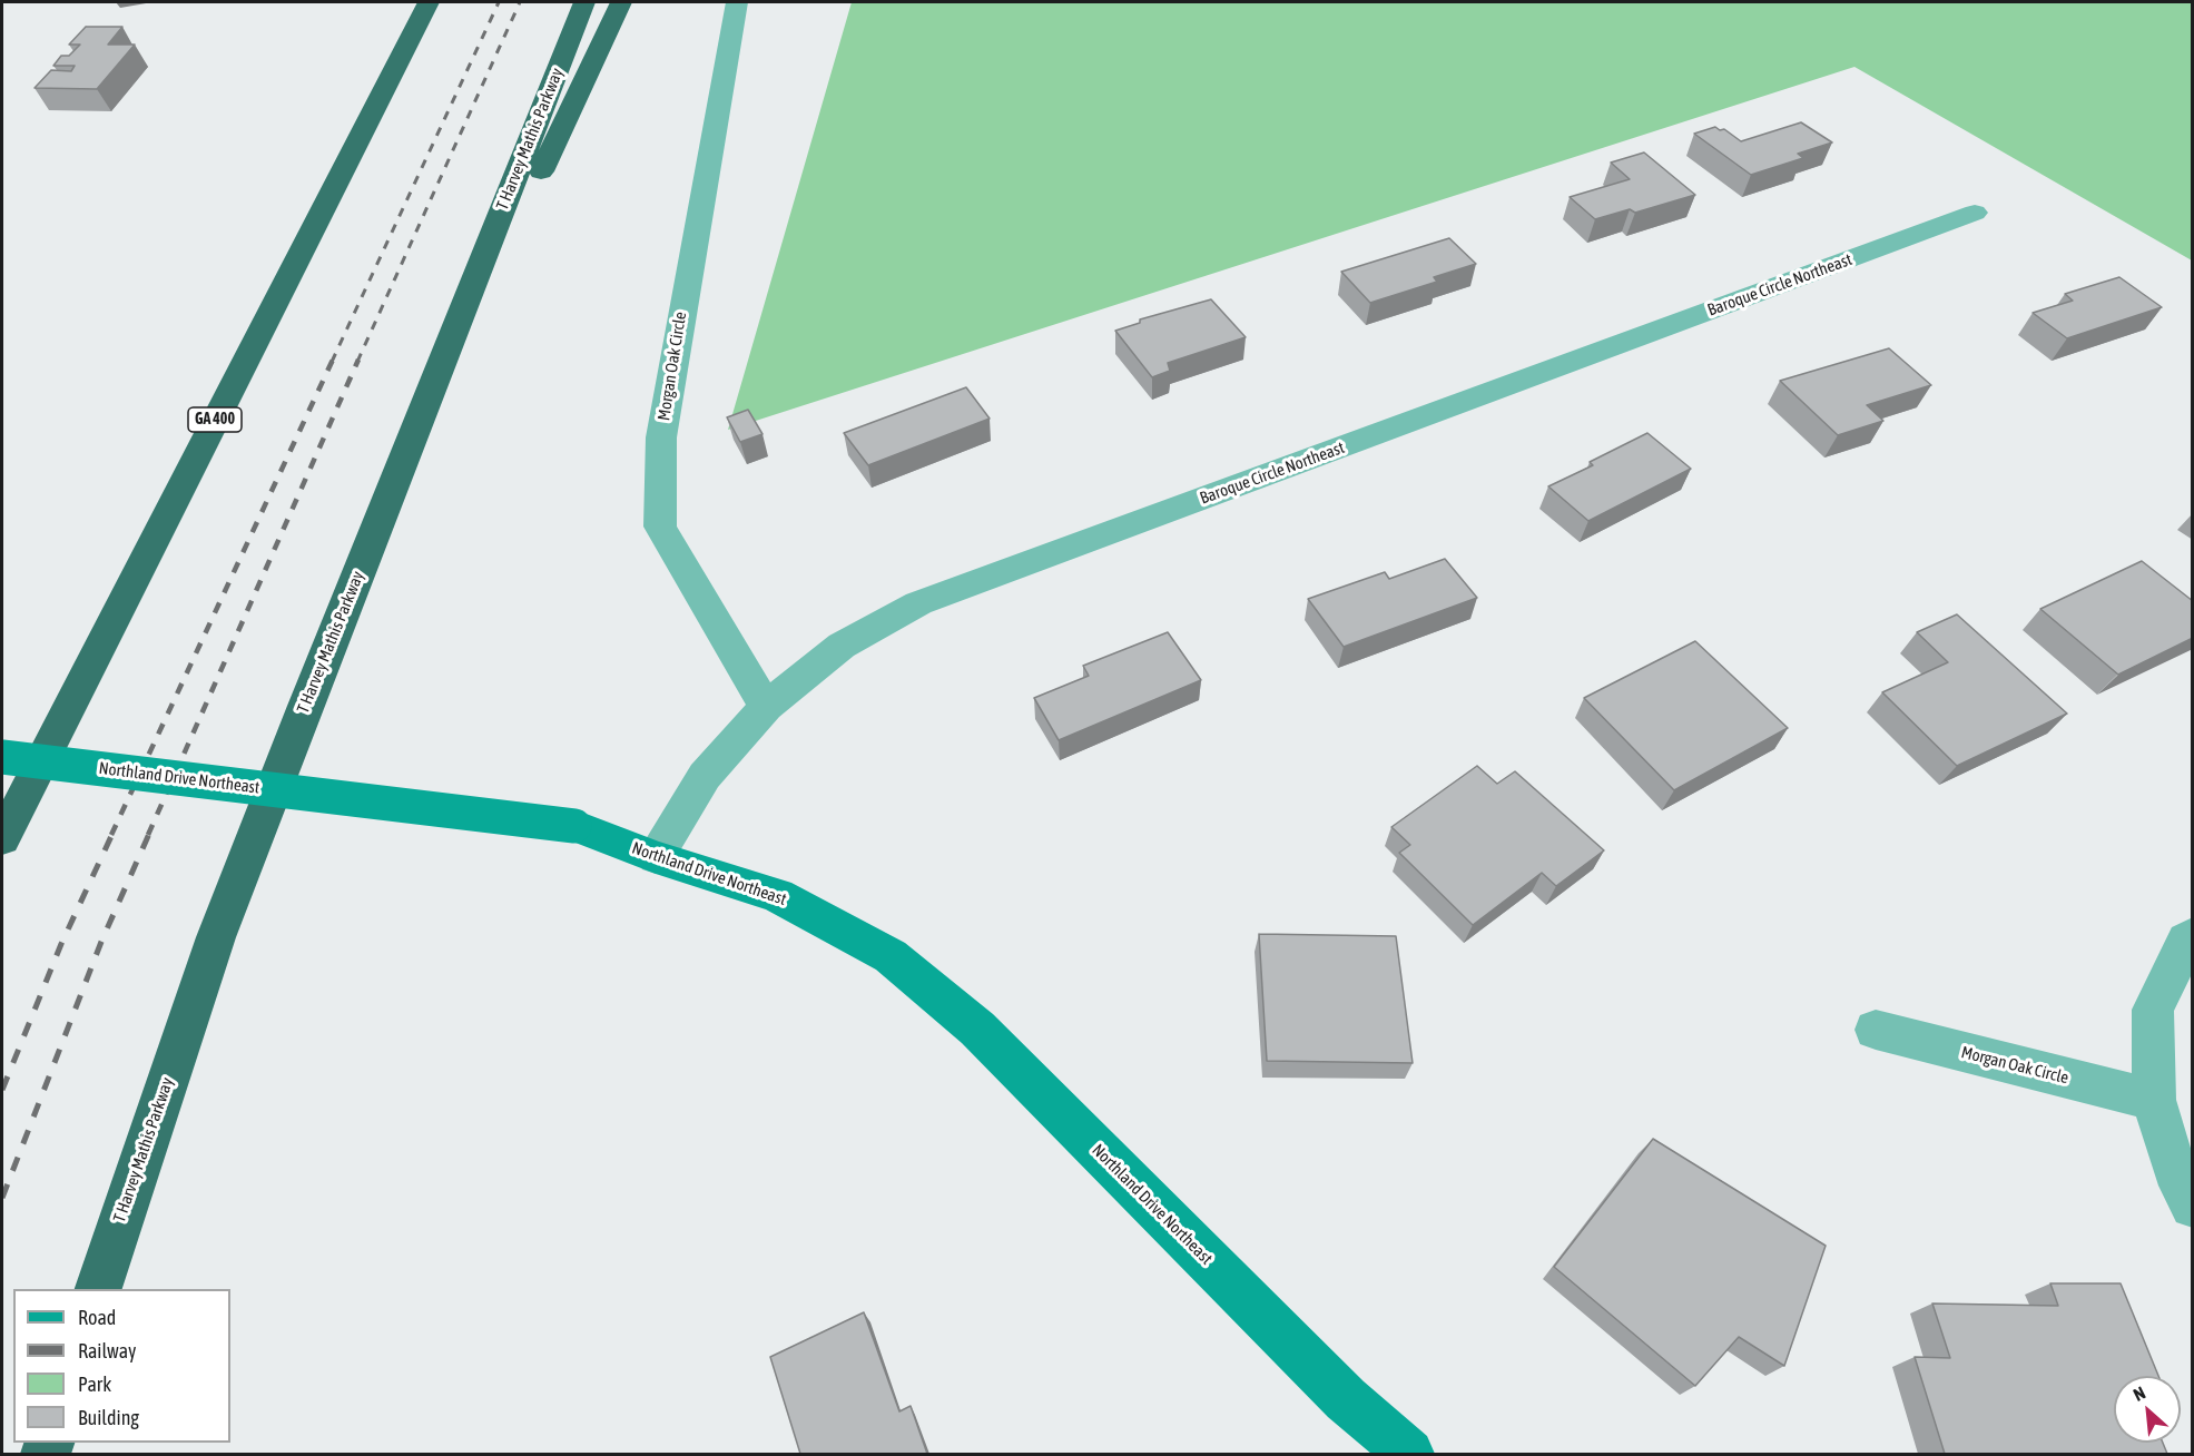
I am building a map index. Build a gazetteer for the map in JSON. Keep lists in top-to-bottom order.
{
  "streets": {
    "highway": ["T Harvey Mathis Parkway", "GA 400"],
    "street": ["Baroque Circle Northeast", "Morgan Oak Circle", "Northland Drive Northeast"]
  },
  "crossings": [
    ["Baroque Circle Northeast", "Morgan Oak Circle"],
    ["Baroque Circle Northeast", "Northland Drive Northeast"]
  ],
  "legend": [
    "Road",
    "Railway",
    "Park",
    "Building"
  ],
  "north": "top left"
}
